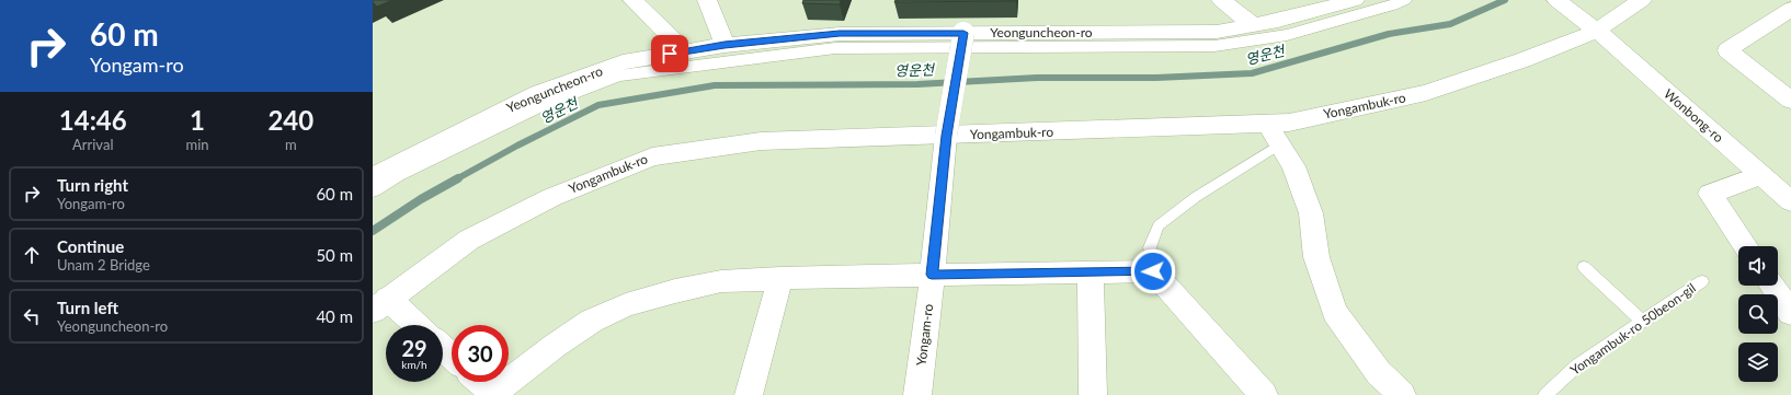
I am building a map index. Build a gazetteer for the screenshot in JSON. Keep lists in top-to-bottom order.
{
  "streets": {
    "street": [
      "Yeonguncheon-ro",
      "Yongambuk-ro",
      "Wonbong-ro",
      "Yongam-ro"
    ],
    "lane": ["Yongambuk-ro 50beon-gil"]
  },
  "crossings": [
    ["Yeonguncheon-ro", "Yongam-ro"],
    ["Yongambuk-ro", "Wonbong-ro"],
    ["Yongambuk-ro", "Yongam-ro"]
  ],
  "water": ["영운천"],
  "page": {
    "turn": ["60 m", "Yongam-ro"],
    "eta": [
      "14:46",
      "Arrival",
      "1",
      "min",
      "240",
      "m"
    ],
    "list": [
      {
        "name": "Turn right",
        "note": "Yongam-ro",
        "value": "60 m"
      },
      {
        "name": "Continue",
        "note": "Unam 2 Bridge",
        "value": "50 m"
      },
      {
        "name": "Turn left",
        "note": "Yeonguncheon-ro",
        "value": "40 m"
      }
    ],
    "speed": "29 km/h",
    "limit": "30"
  }
}
